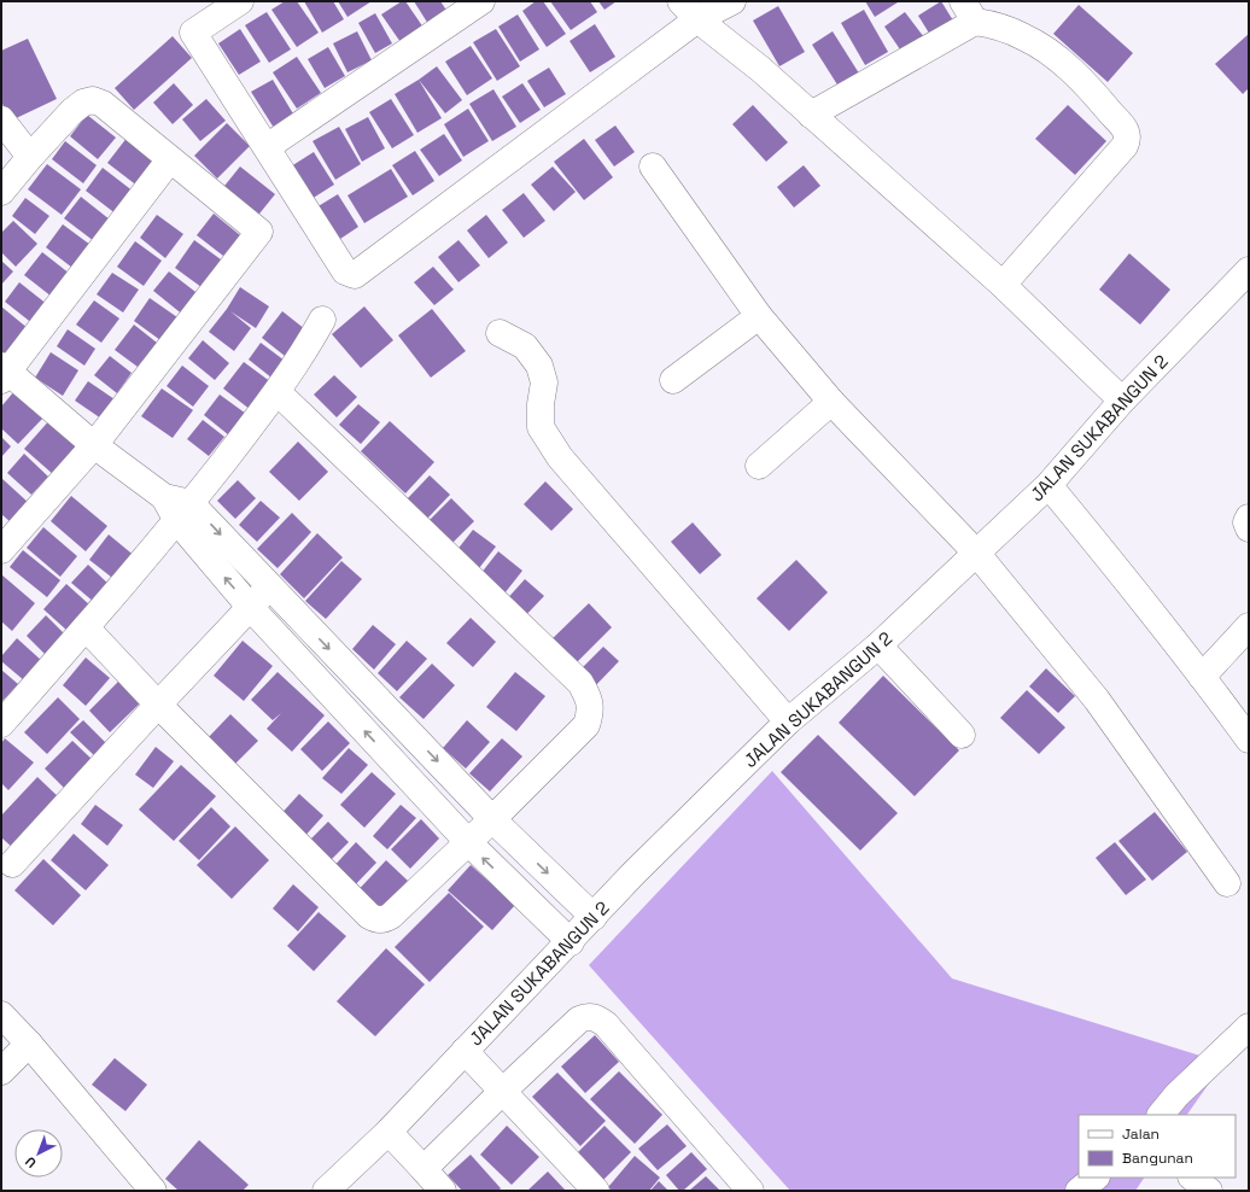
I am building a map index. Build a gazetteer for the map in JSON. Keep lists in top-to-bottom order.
{
  "streets": {
    "street": ["JALAN SUKABANGUN 2"]
  },
  "legend": ["Jalan", "Bangunan"],
  "north": "bottom left"
}
